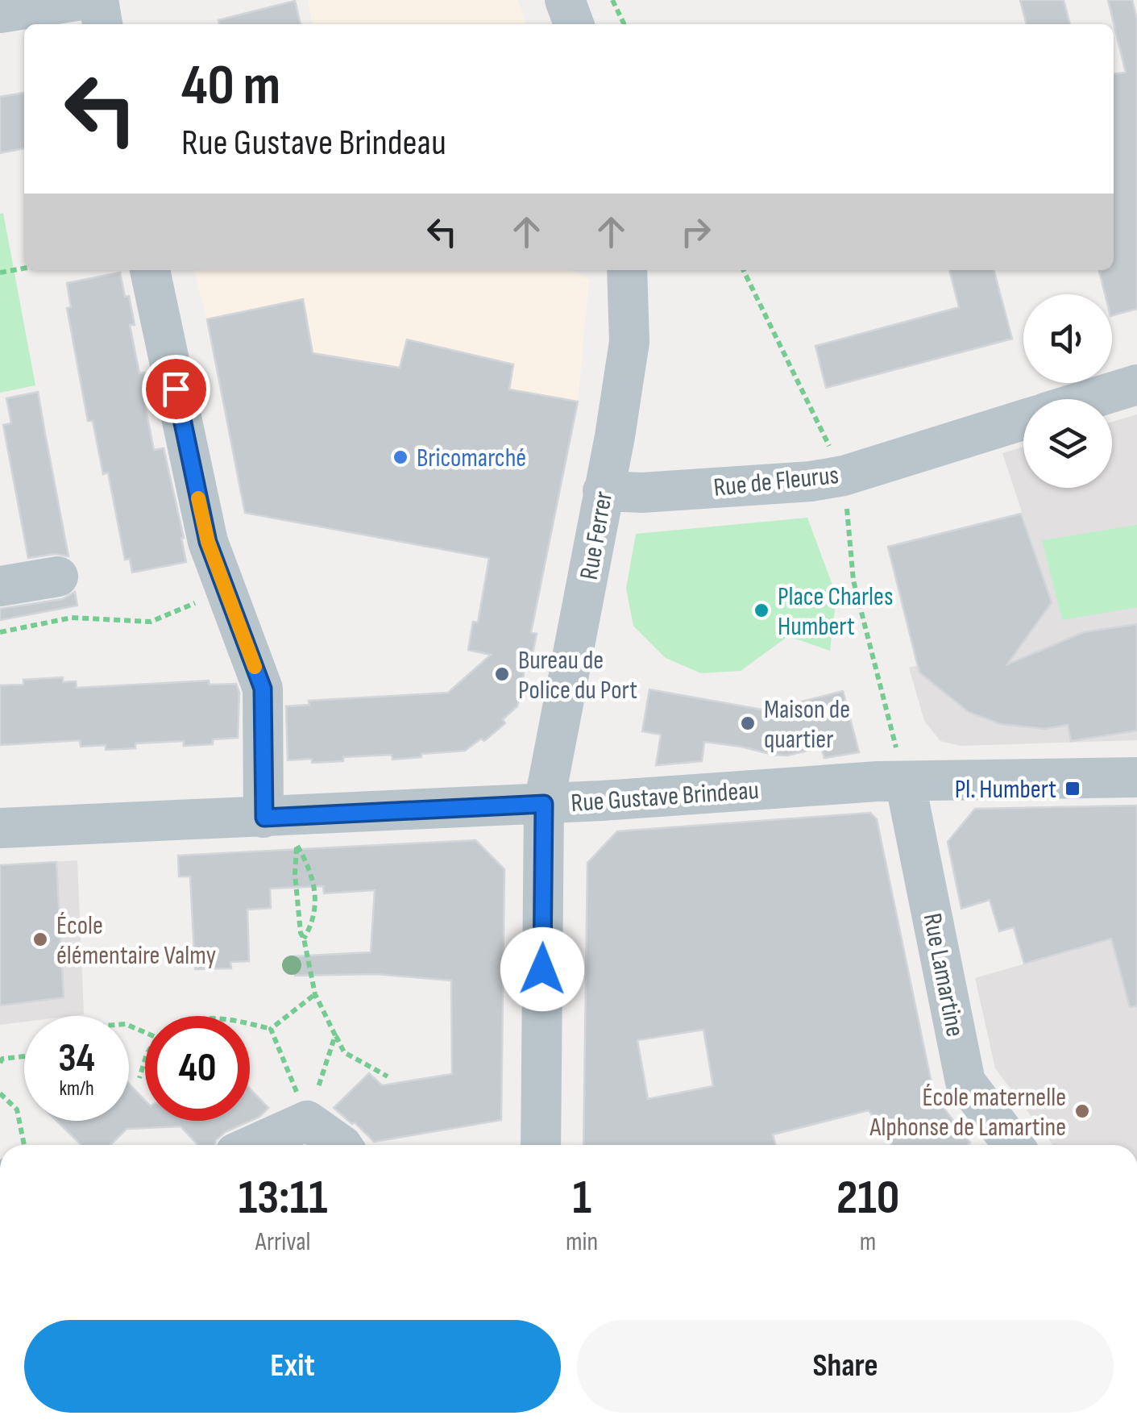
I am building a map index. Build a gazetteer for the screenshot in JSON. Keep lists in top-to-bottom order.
{
  "streets": {
    "street": [
      "Rue de Fleurus",
      "Rue Ferrer",
      "Rue Gustave Brindeau",
      "Rue Lamartine"
    ]
  },
  "crossings": [
    ["Rue de Fleurus", "Rue Ferrer"],
    ["Rue Ferrer", "Rue Gustave Brindeau"],
    ["Rue Gustave Brindeau", "Rue Lamartine"]
  ],
  "places": {
    "other": [
      "Bricomarché",
      "Place Charles Humbert",
      "Bureau de Police du Port",
      "Maison de quartier",
      "École élémentaire Valmy",
      "École maternelle Alphonse de Lamartine"
    ],
    "transit": ["Pl. Humbert"]
  },
  "page": {
    "turn": ["40 m", "Rue Gustave Brindeau"],
    "speed": "34 km/h",
    "limit": "40",
    "eta": [
      "13:11",
      "Arrival",
      "1",
      "min",
      "210",
      "m"
    ],
    "buttons": ["Exit", "Share"]
  }
}
